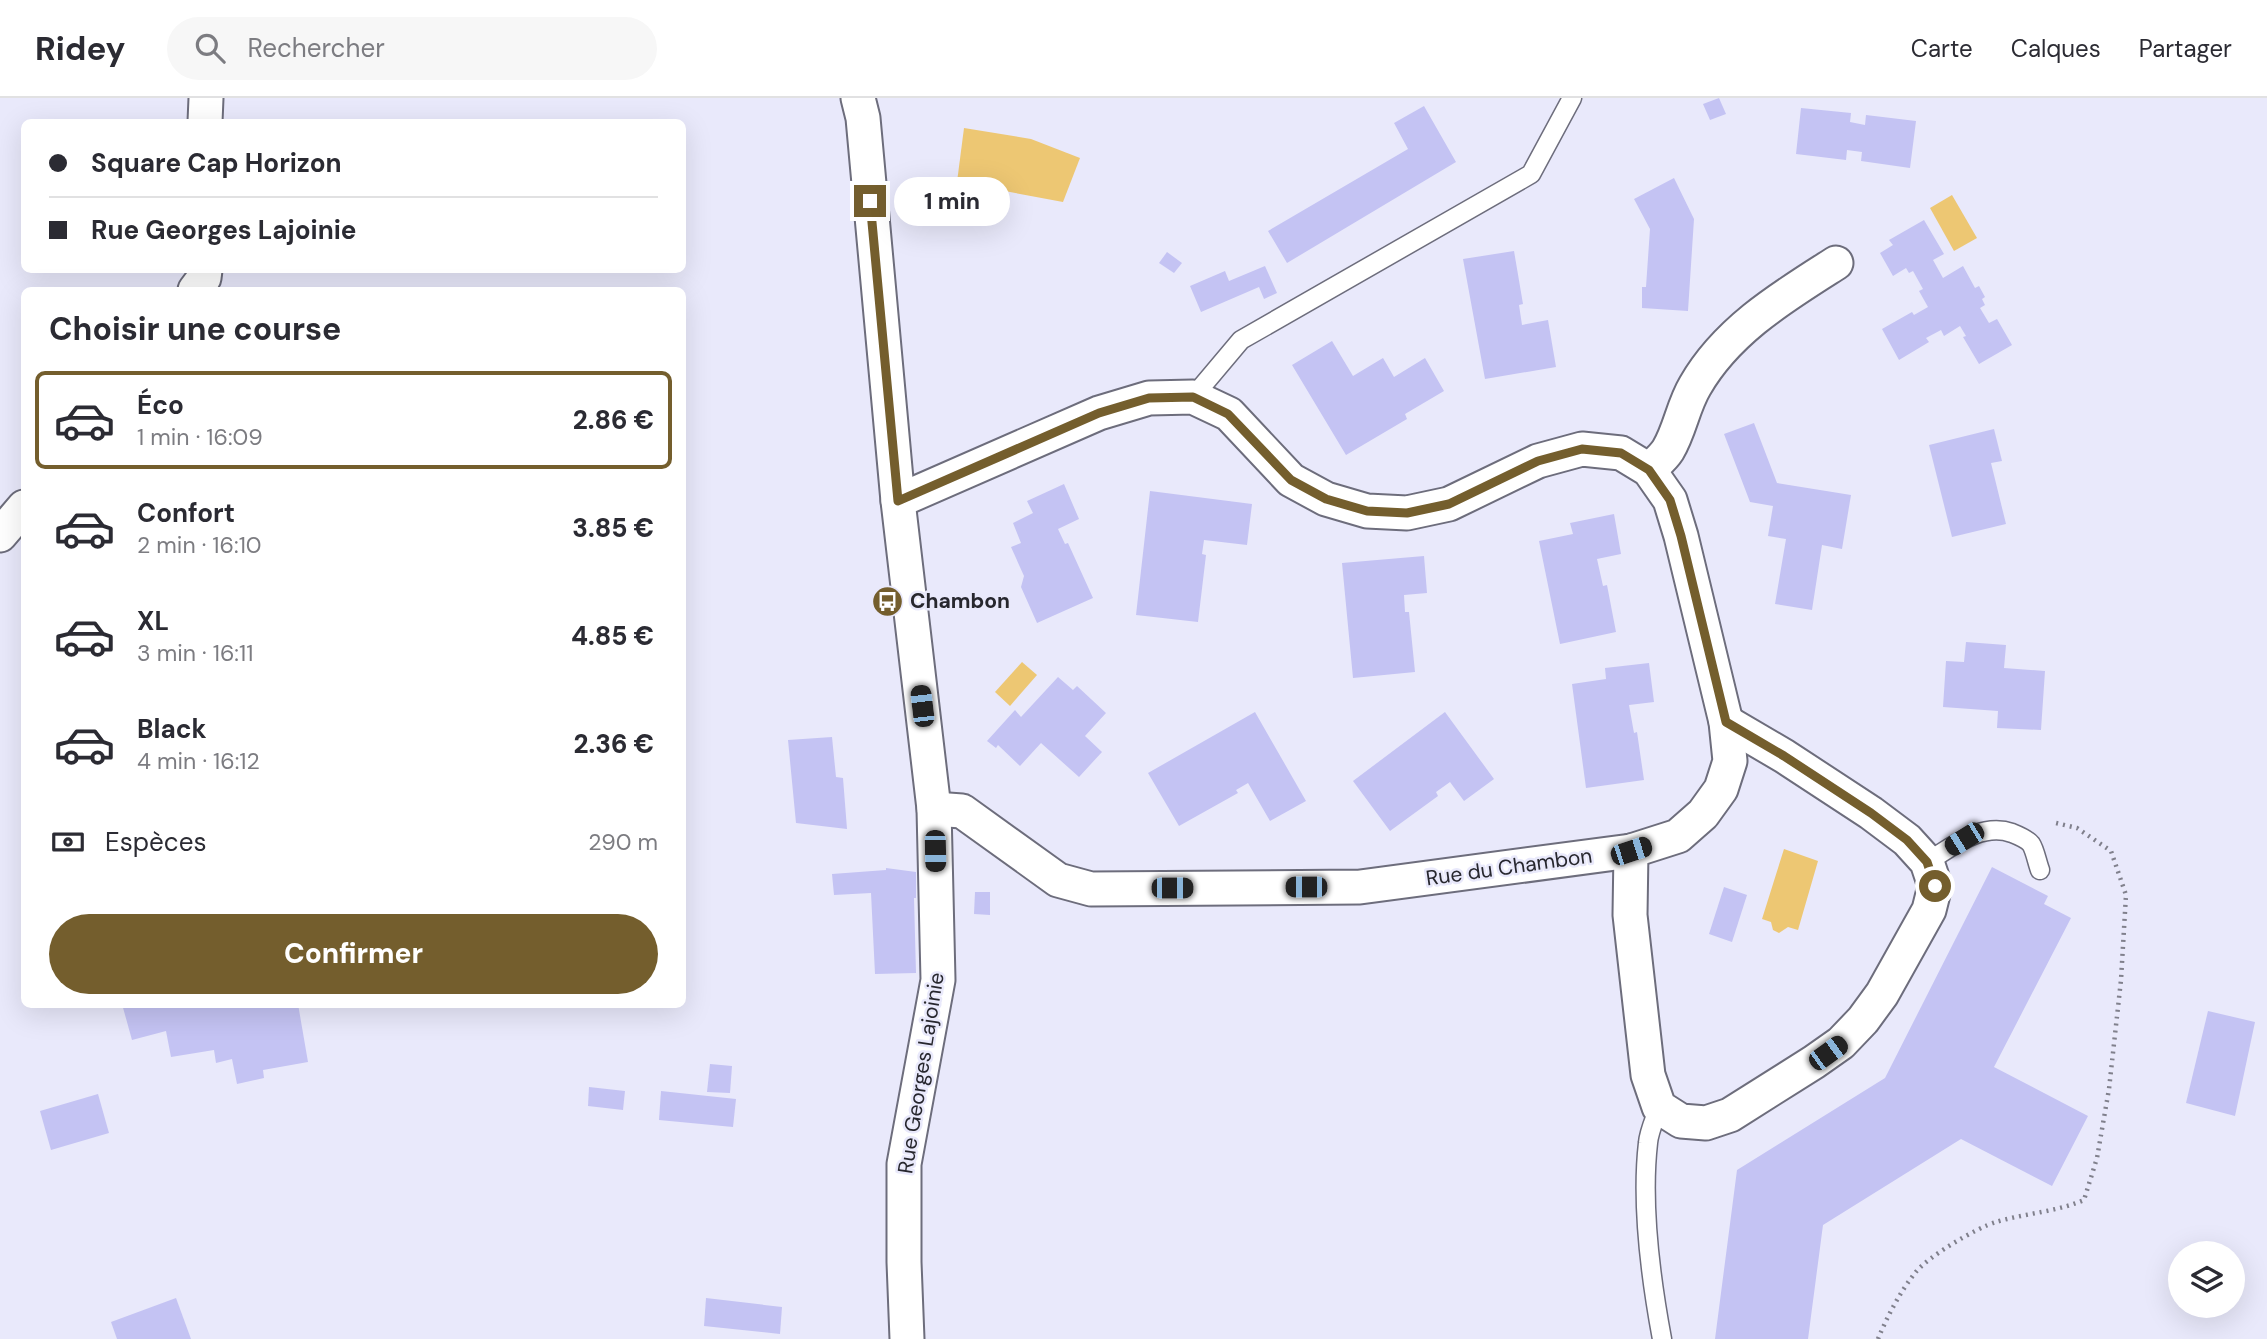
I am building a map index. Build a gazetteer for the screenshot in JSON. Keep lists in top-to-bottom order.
{
  "streets": {
    "street": ["Rue du Chambon", "Rue Georges Lajoinie"]
  },
  "crossings": [
    ["Rue du Chambon", "Rue Georges Lajoinie"]
  ],
  "places": {
    "bus stop": ["Chambon"]
  },
  "page": {
    "header": "Ridey",
    "search": "Rechercher",
    "nav": ["Carte", "Calques", "Partager"],
    "banner": ["Square Cap Horizon", "Rue Georges Lajoinie"],
    "bubble": "1 min",
    "heading": "Choisir une course",
    "list": [
      {
        "name": "Éco",
        "note": "1 min · 16:09",
        "value": "2.86 €"
      },
      {
        "name": "Confort",
        "note": "2 min · 16:10",
        "value": "3.85 €"
      },
      {
        "name": "XL",
        "note": "3 min · 16:11",
        "value": "4.85 €"
      },
      {
        "name": "Black",
        "note": "4 min · 16:12",
        "value": "2.36 €"
      }
    ],
    "pay": ["Espèces", "290 m"],
    "buttons": "Confirmer"
  }
}
